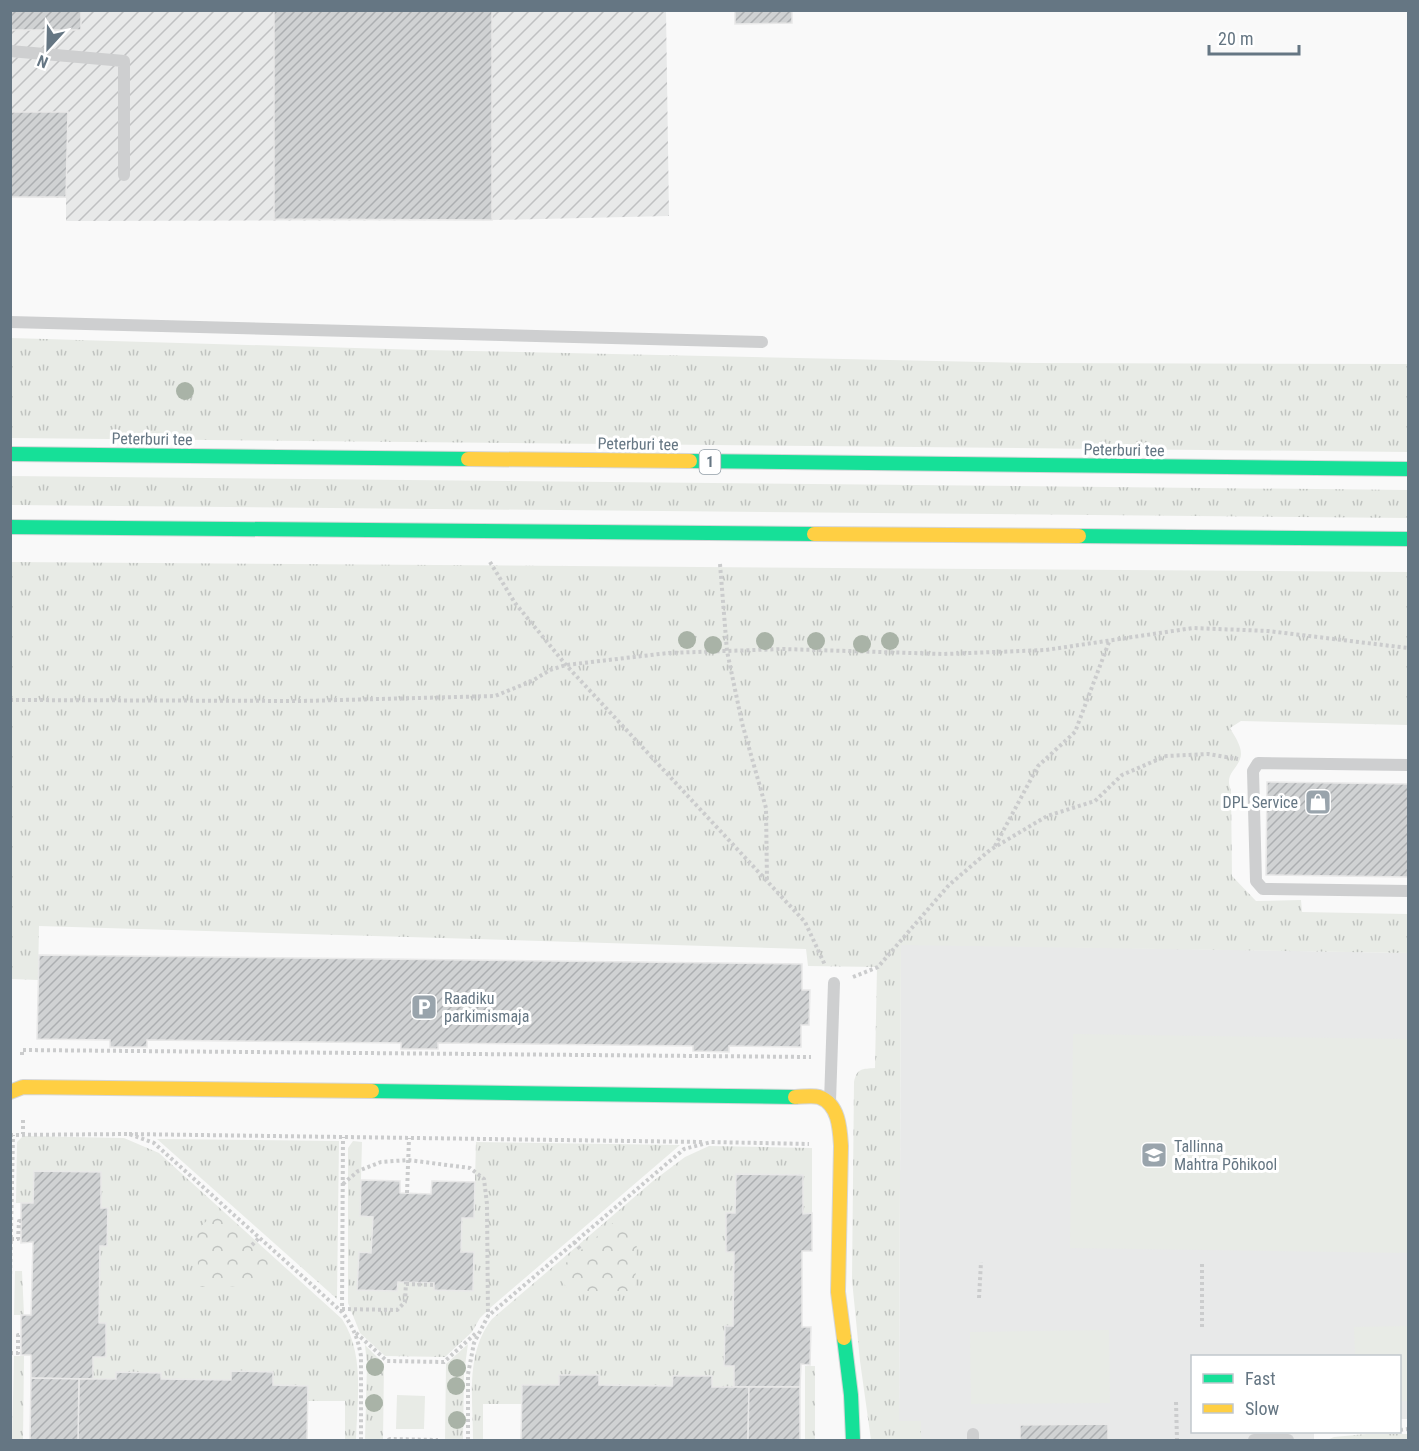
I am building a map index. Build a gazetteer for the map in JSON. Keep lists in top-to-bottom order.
{
  "streets": {
    "main road": ["Peterburi tee", "1"]
  },
  "places": {
    "shop": ["DPL Service"],
    "parking": ["Raadiku parkimismaja"],
    "school or university": ["Tallinna Mahtra Põhikool"]
  },
  "legend": ["Fast", "Slow"],
  "scale_bar": "20 m",
  "north": "bottom"
}
